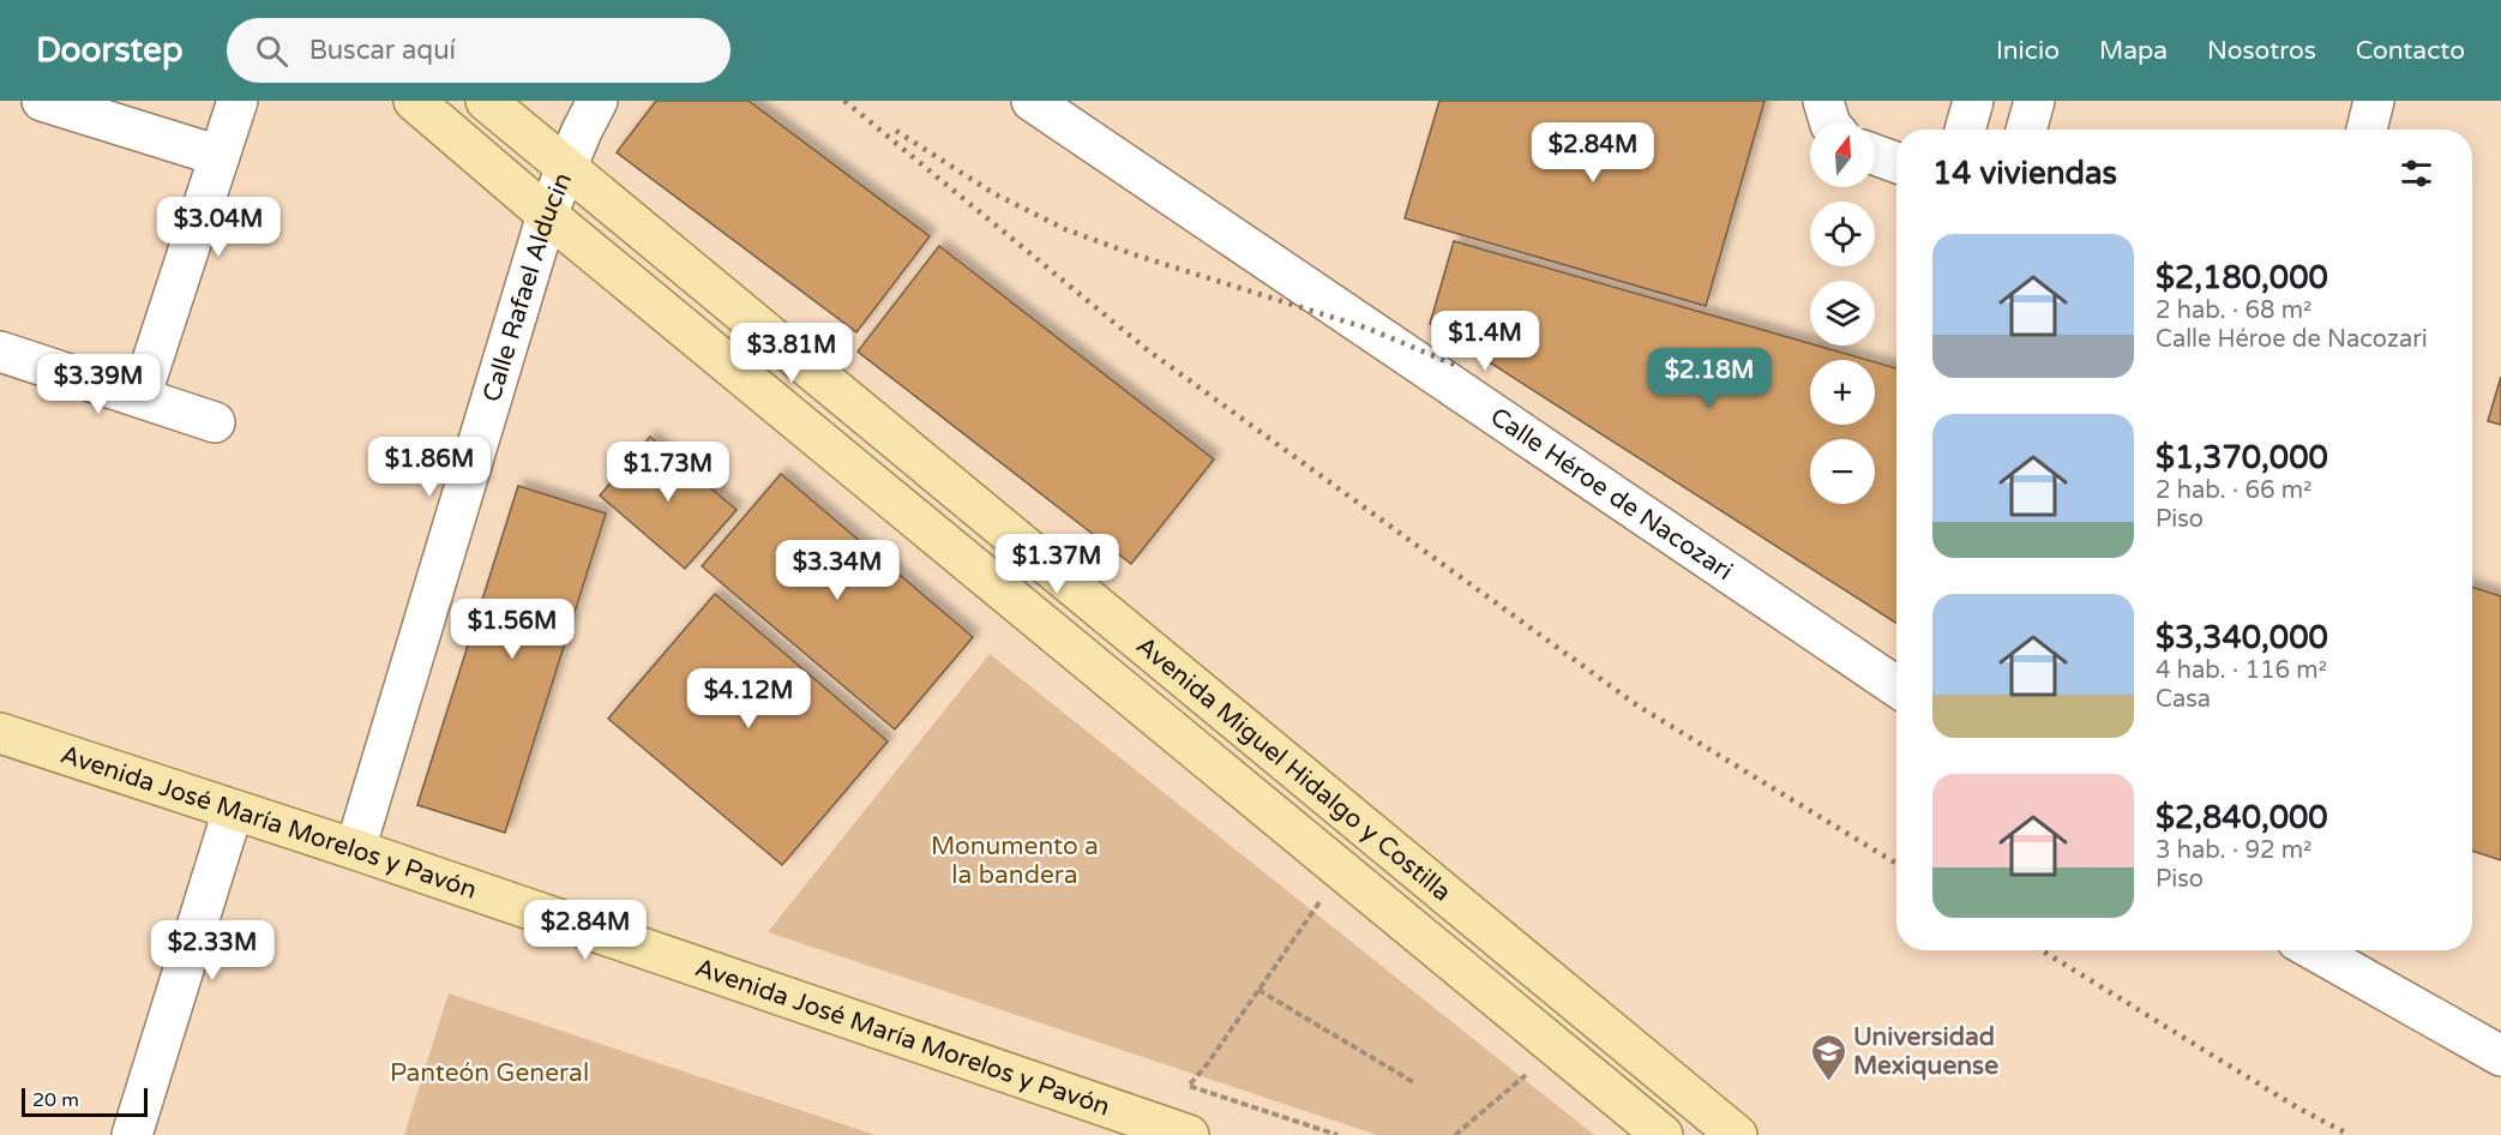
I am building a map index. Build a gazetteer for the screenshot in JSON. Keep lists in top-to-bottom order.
{
  "streets": {
    "main road": ["Avenida Miguel Hidalgo y Costilla", "Avenida José María Morelos y Pavón"],
    "street": ["Calle Rafael Alducin", "Calle Héroe de Nacozari"]
  },
  "crossings": [
    ["Calle Rafael Alducin", "Avenida Miguel Hidalgo y Costilla"],
    ["Calle Rafael Alducin", "Avenida José María Morelos y Pavón"]
  ],
  "parks": ["Monumento a la bandera", "Panteón General"],
  "places": {
    "school or university": ["Universidad Mexiquense"]
  },
  "scale_bar": "20 m",
  "north": "top",
  "page": {
    "header": "Doorstep",
    "search": "Buscar aquí",
    "nav": [
      "Inicio",
      "Mapa",
      "Nosotros",
      "Contacto"
    ],
    "map_buttons": ["+", "−"],
    "price": [
      "$2.84M",
      "$3.04M",
      "$1.4M",
      "$3.81M",
      "$2.18M",
      "$3.39M",
      "$1.86M",
      "$1.73M",
      "$1.37M",
      "$3.34M",
      "$1.56M",
      "$4.12M",
      "$2.84M",
      "$2.33M"
    ],
    "heading": "14 viviendas",
    "list": [
      {
        "name": "$2,180,000",
        "note": "2 hab. · 68 m² · Calle Héroe de Nacozari"
      },
      {
        "name": "$1,370,000",
        "note": "2 hab. · 66 m² · Piso"
      },
      {
        "name": "$3,340,000",
        "note": "4 hab. · 116 m² · Casa"
      },
      {
        "name": "$2,840,000",
        "note": "3 hab. · 92 m² · Piso"
      }
    ],
    "scale": "20 m"
  }
}
